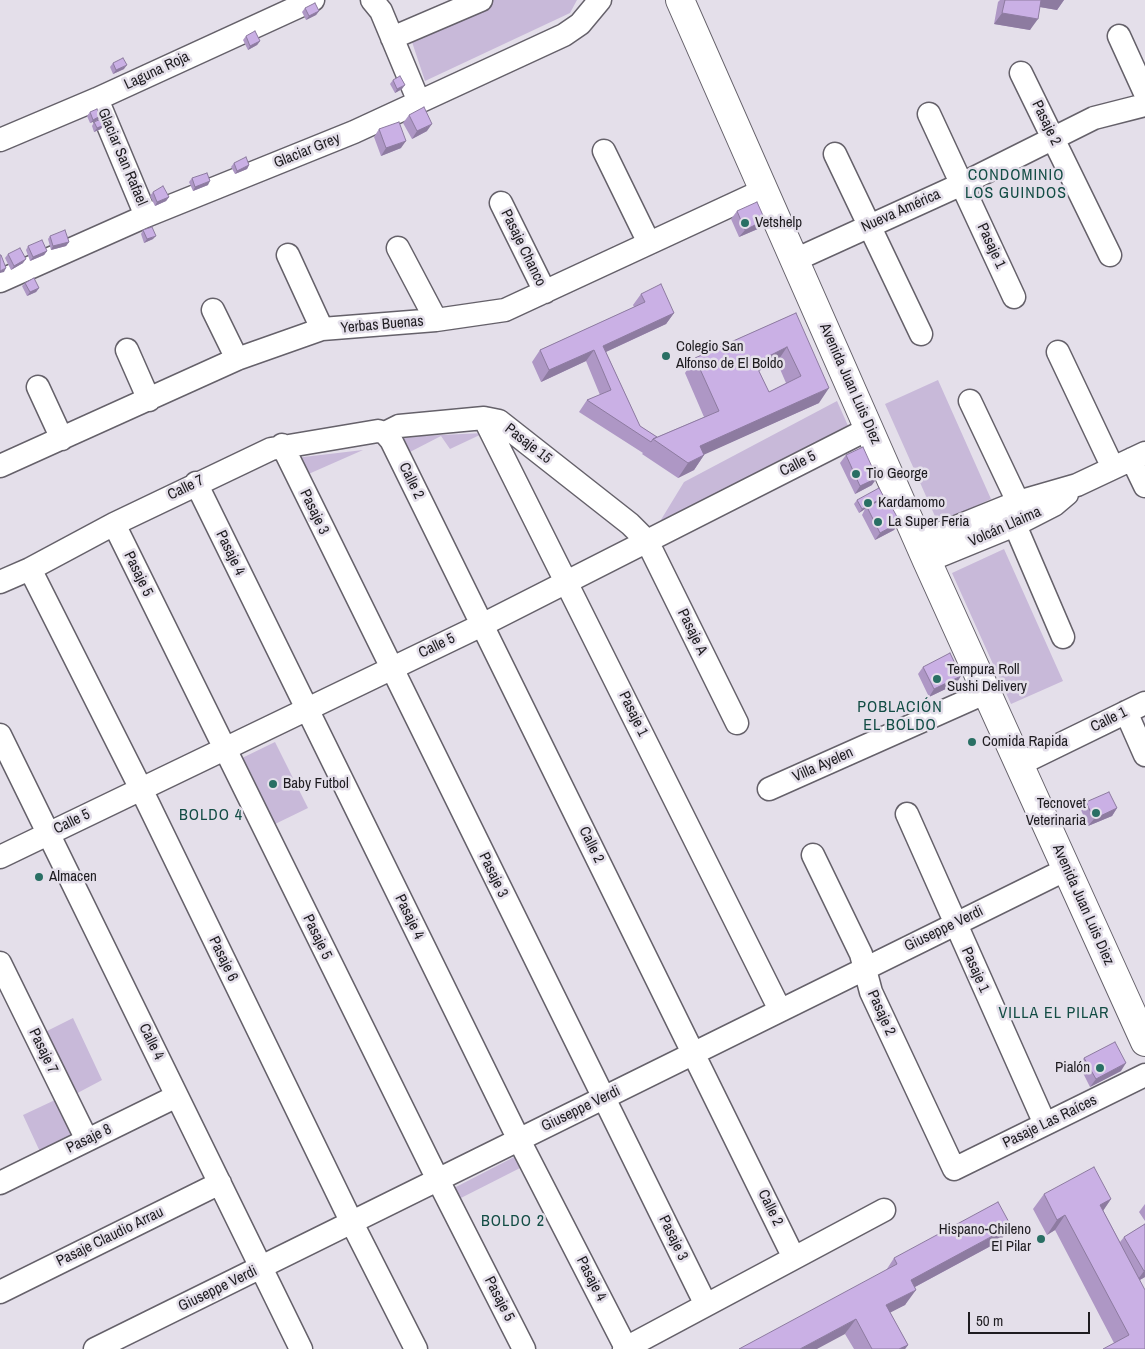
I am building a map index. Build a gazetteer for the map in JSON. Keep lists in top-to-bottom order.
{
  "streets": {
    "main road": ["Avenida Juan Luis Diez"],
    "street": [
      "Laguna Roja",
      "Pasaje 2",
      "Glaciar Grey",
      "Glaciar San Rafael",
      "Nueva América",
      "Pasaje 1",
      "Pasaje Chanco",
      "Yerbas Buenas",
      "Pasaje 15",
      "Calle 5",
      "Calle 2",
      "Calle 7",
      "Pasaje 3",
      "Volcán Llaima",
      "Pasaje 4",
      "Pasaje 5",
      "Pasaje A",
      "Calle 1",
      "Villa Ayelen",
      "Giuseppe Verdi",
      "Pasaje 6",
      "Calle 4",
      "Pasaje 7",
      "Pasaje Las Raíces",
      "Pasaje 8",
      "Pasaje Claudio Arrau"
    ]
  },
  "crossings": [
    ["Laguna Roja", "Glaciar San Rafael"],
    ["Pasaje 2", "Nueva América"],
    ["Pasaje 2", "Giuseppe Verdi"],
    ["Pasaje 2", "Pasaje Las Raíces"],
    ["Glaciar Grey", "Glaciar San Rafael"],
    ["Nueva América", "Pasaje 1"],
    ["Nueva América", "Avenida Juan Luis Diez"],
    ["Pasaje 1", "Pasaje 15"],
    ["Pasaje 1", "Calle 5"],
    ["Pasaje 1", "Giuseppe Verdi"],
    ["Pasaje 1", "Pasaje Las Raíces"],
    ["Pasaje Chanco", "Yerbas Buenas"],
    ["Yerbas Buenas", "Avenida Juan Luis Diez"],
    ["Avenida Juan Luis Diez", "Calle 5"],
    ["Avenida Juan Luis Diez", "Volcán Llaima"],
    ["Avenida Juan Luis Diez", "Calle 1"],
    ["Avenida Juan Luis Diez", "Villa Ayelen"],
    ["Avenida Juan Luis Diez", "Giuseppe Verdi"],
    ["Pasaje 15", "Calle 5"],
    ["Pasaje 15", "Calle 2"],
    ["Pasaje 15", "Calle 7"],
    ["Pasaje 15", "Pasaje A"],
    ["Calle 5", "Calle 2"],
    ["Calle 5", "Pasaje 3"],
    ["Calle 5", "Pasaje 4"],
    ["Calle 5", "Pasaje 5"],
    ["Calle 5", "Pasaje A"],
    ["Calle 5", "Pasaje 6"],
    ["Calle 5", "Calle 4"],
    ["Calle 2", "Calle 7"],
    ["Calle 2", "Giuseppe Verdi"],
    ["Calle 7", "Pasaje 3"],
    ["Calle 7", "Pasaje 4"],
    ["Calle 7", "Pasaje 5"],
    ["Calle 7", "Pasaje 6"],
    ["Pasaje 3", "Giuseppe Verdi"],
    ["Pasaje 4", "Giuseppe Verdi"],
    ["Pasaje 5", "Giuseppe Verdi"],
    ["Giuseppe Verdi", "Pasaje 6"],
    ["Giuseppe Verdi", "Calle 4"],
    ["Calle 4", "Pasaje 8"],
    ["Calle 4", "Pasaje Claudio Arrau"],
    ["Pasaje 7", "Pasaje 8"]
  ],
  "districts": [
    "CONDOMINIO LOS GUINDOS",
    "POBLACIÓN EL BOLDO",
    "BOLDO 4",
    "VILLA EL PILAR",
    "BOLDO 2"
  ],
  "places": [
    "Vetshelp",
    "Colegio San Alfonso de El Boldo",
    "Tio George",
    "Kardamomo",
    "La Super Feria",
    "Tempura Roll Sushi Delivery",
    "Comida Rapida",
    "Baby Futbol",
    "Tecnovet Veterinaria",
    "Almacen",
    "Pialón",
    "Hispano-Chileno El Pilar"
  ],
  "scale_bar": "50 m"
}
